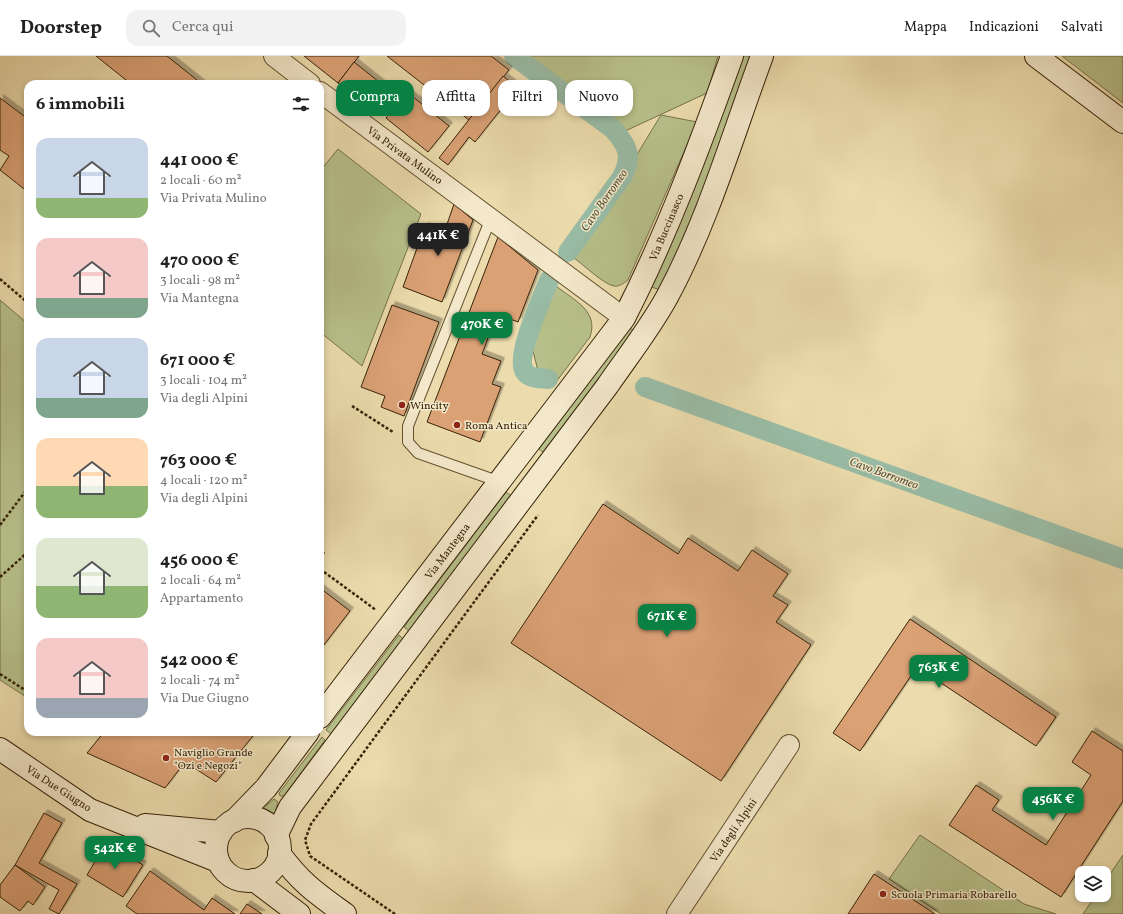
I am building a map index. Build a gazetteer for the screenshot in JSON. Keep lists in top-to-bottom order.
{
  "streets": {
    "street": [
      "Via Privata Mulino",
      "Via Buccinasco",
      "Via Mantegna",
      "Via Due Giugno",
      "Via degli Alpini"
    ]
  },
  "crossings": [
    ["Via Privata Mulino", "Via Buccinasco"],
    ["Via Buccinasco", "Via Mantegna"]
  ],
  "water": ["Cavo Borromeo"],
  "places": [
    "Wincity",
    "Roma Antica",
    "Naviglio Grande \"Ozi e Negozi\"",
    "Scuola Primaria Robarello"
  ],
  "page": {
    "header": "Doorstep",
    "search": "Cerca qui",
    "nav": ["Mappa", "Indicazioni", "Salvati"],
    "chip": [
      "Compra",
      "Affitta",
      "Filtri",
      "Nuovo"
    ],
    "heading": "6 immobili",
    "list": [
      {
        "name": "441 000 €",
        "note": "2 locali · 60 m² · Via Privata Mulino"
      },
      {
        "name": "470 000 €",
        "note": "3 locali · 98 m² · Via Mantegna"
      },
      {
        "name": "671 000 €",
        "note": "3 locali · 104 m² · Via degli Alpini"
      },
      {
        "name": "763 000 €",
        "note": "4 locali · 120 m² · Via degli Alpini"
      },
      {
        "name": "456 000 €",
        "note": "2 locali · 64 m² · Appartamento"
      },
      {
        "name": "542 000 €",
        "note": "2 locali · 74 m² · Via Due Giugno"
      }
    ],
    "price": [
      "441K €",
      "470K €",
      "671K €",
      "763K €",
      "456K €",
      "542K €"
    ]
  }
}
